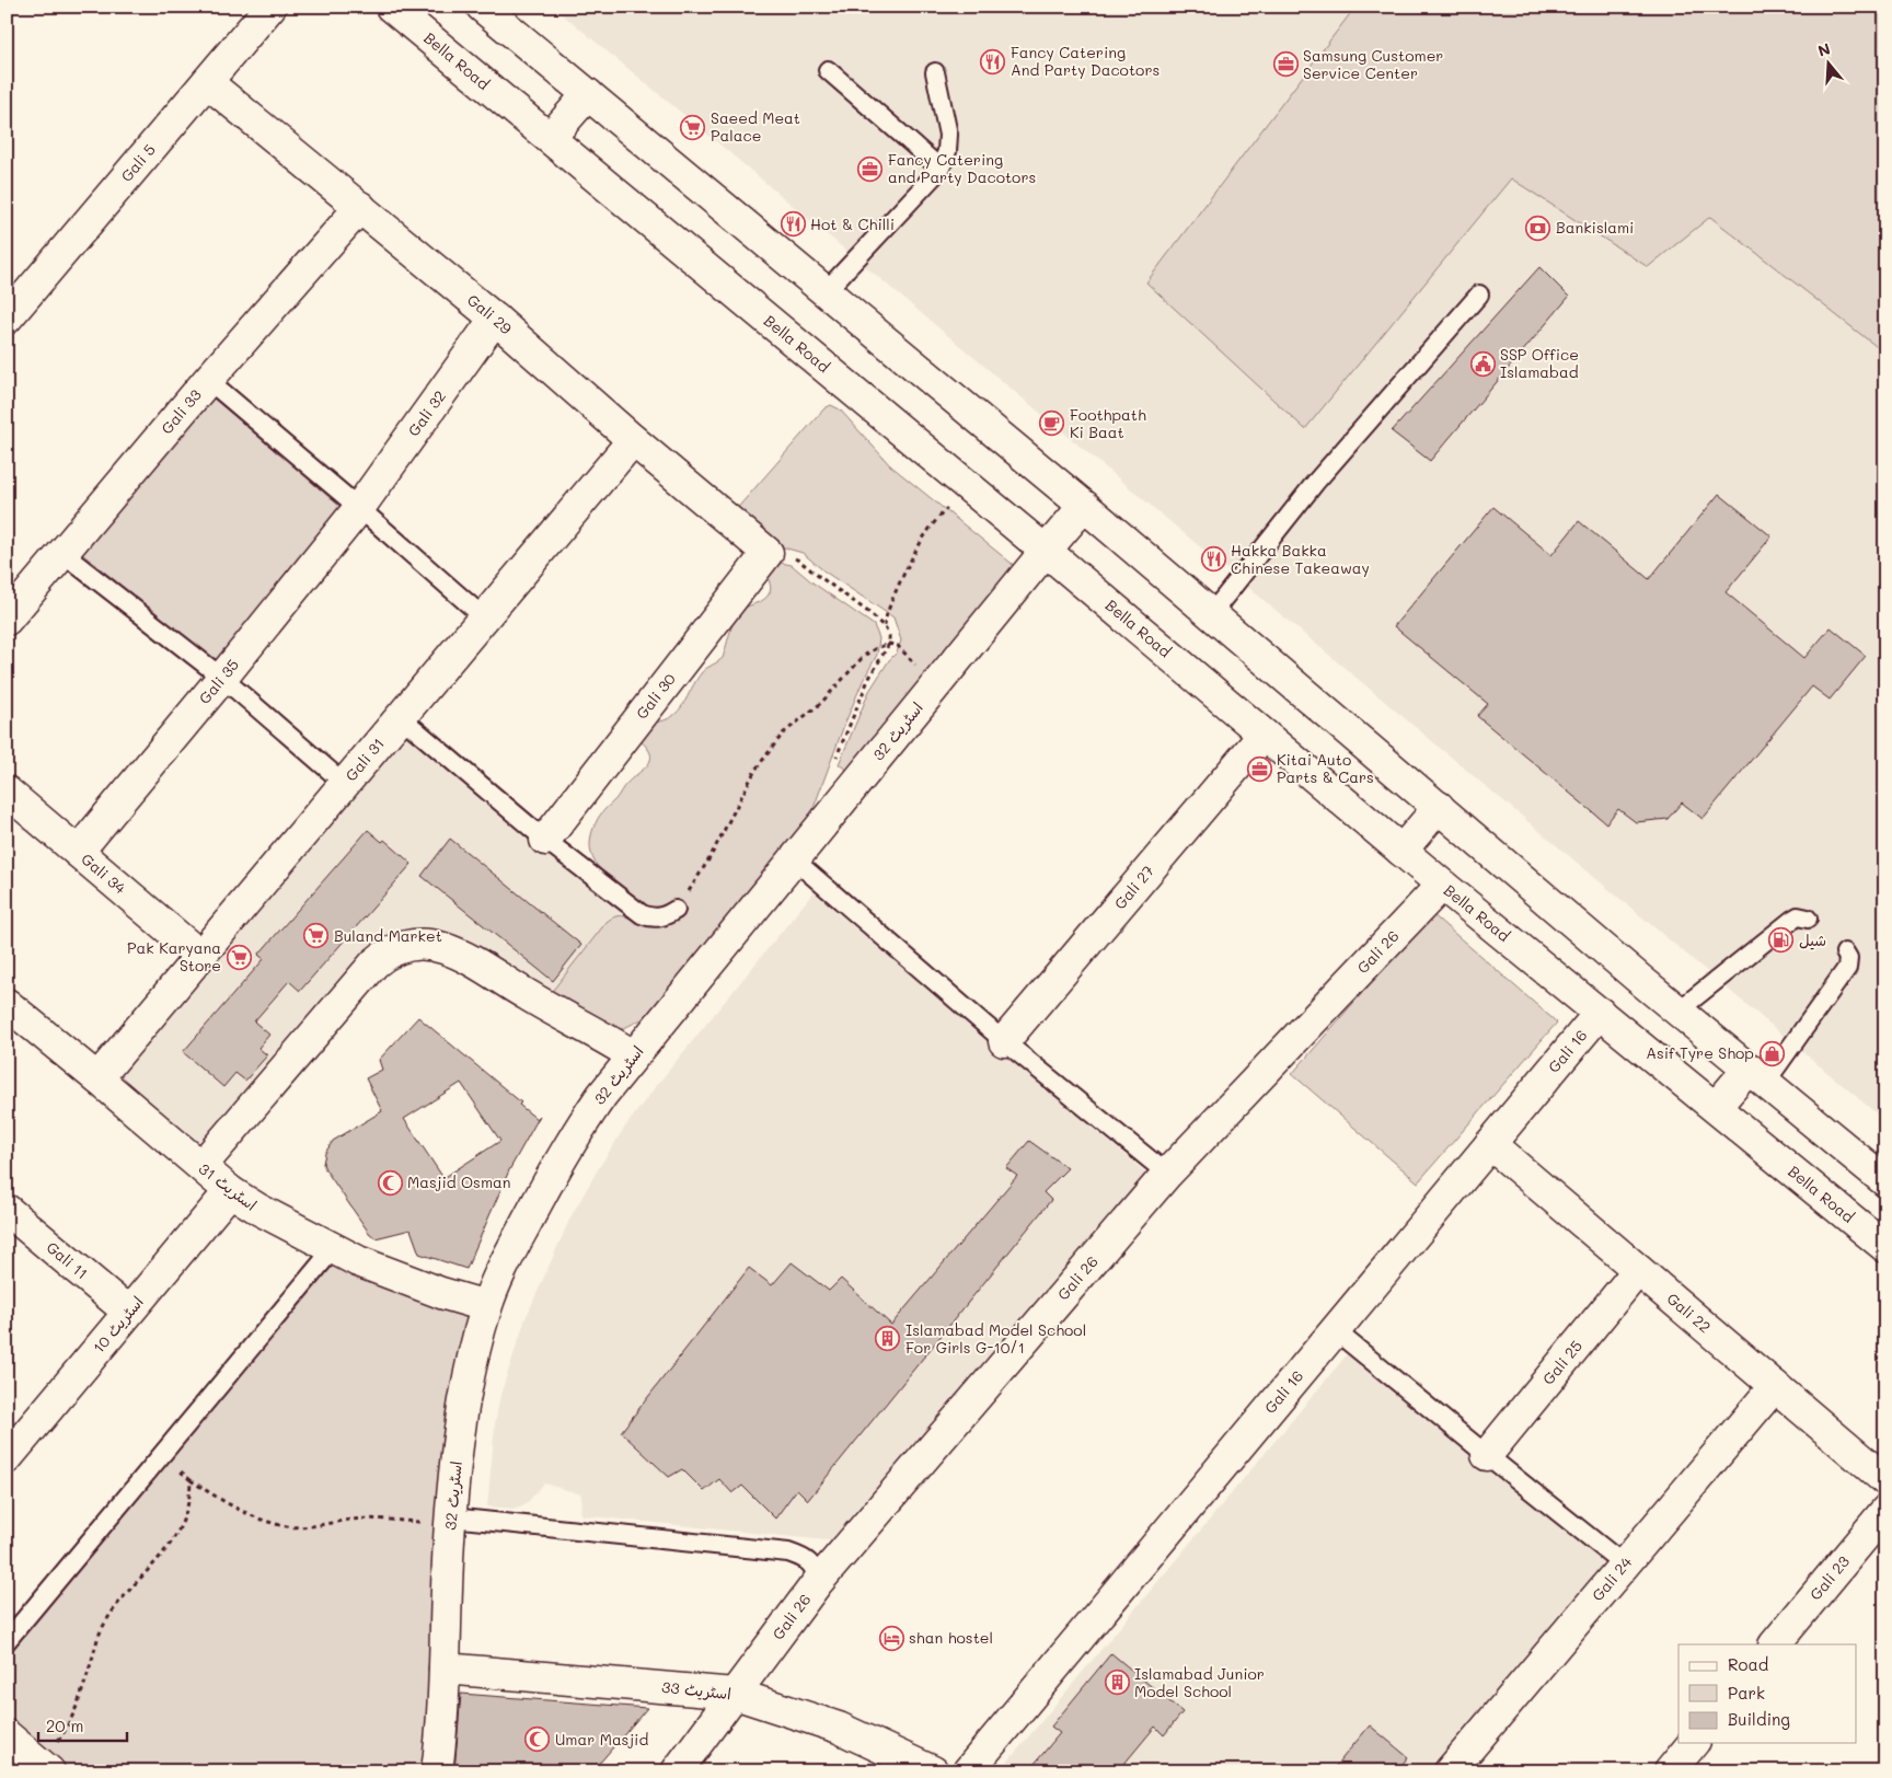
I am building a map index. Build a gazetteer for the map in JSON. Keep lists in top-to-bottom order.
{
  "streets": {
    "street": [
      "Bella Road",
      "Gali 5",
      "Gali 29",
      "Gali 33",
      "Gali 32",
      "Gali 35",
      "Gali 30",
      "اسٹریٹ 32",
      "Gali 31",
      "Gali 34",
      "Gali 27",
      "Gali 26",
      "Gali 16",
      "اسٹریٹ 31",
      "Gali 11",
      "Gali 22",
      "اسٹریٹ 10",
      "Gali 25",
      "Gali 24",
      "Gali 23",
      "اسٹریٹ 33"
    ]
  },
  "crossings": [
    ["Bella Road", "اسٹریٹ 32"],
    ["Bella Road", "Gali 27"],
    ["Bella Road", "Gali 26"],
    ["Bella Road", "Gali 16"],
    ["Gali 5", "Gali 29"],
    ["Gali 29", "Gali 33"],
    ["Gali 29", "Gali 32"],
    ["Gali 29", "Gali 30"],
    ["Gali 29", "Gali 31"],
    ["Gali 32", "Gali 35"],
    ["Gali 35", "Gali 34"],
    ["اسٹریٹ 32", "اسٹریٹ 31"],
    ["اسٹریٹ 32", "اسٹریٹ 33"],
    ["Gali 31", "Gali 34"],
    ["Gali 31", "اسٹریٹ 31"],
    ["Gali 26", "اسٹریٹ 33"],
    ["Gali 16", "Gali 22"],
    ["اسٹریٹ 31", "اسٹریٹ 10"],
    ["Gali 11", "اسٹریٹ 10"],
    ["Gali 22", "Gali 25"],
    ["Gali 22", "Gali 24"]
  ],
  "places": {
    "restaurant": ["Fancy Catering And Party Dacotors", "Hot & Chilli", "Hakka Bakka Chinese Takeaway"],
    "office": ["Samsung Customer Service Center", "Fancy Catering and Party Dacotors", "Kitai Auto Parts & Cars"],
    "supermarket": ["Saeed Meat Palace", "Buland Market", "Pak Karyana Store"],
    "bank": ["Bankislami"],
    "public building": ["SSP Office Islamabad"],
    "cafe": ["Foothpath Ki Baat"],
    "fuel station": ["شیل"],
    "shop": ["Asif Tyre Shop"],
    "mosque": ["Masjid Osman", "Umar Masjid"],
    "building": ["Islamabad Model School For Girls G-10/1", "Islamabad Junior Model School"],
    "hotel": ["shan hostel"]
  },
  "legend": ["Road", "Park", "Building"],
  "scale_bar": "20 m",
  "north": "top"
}
